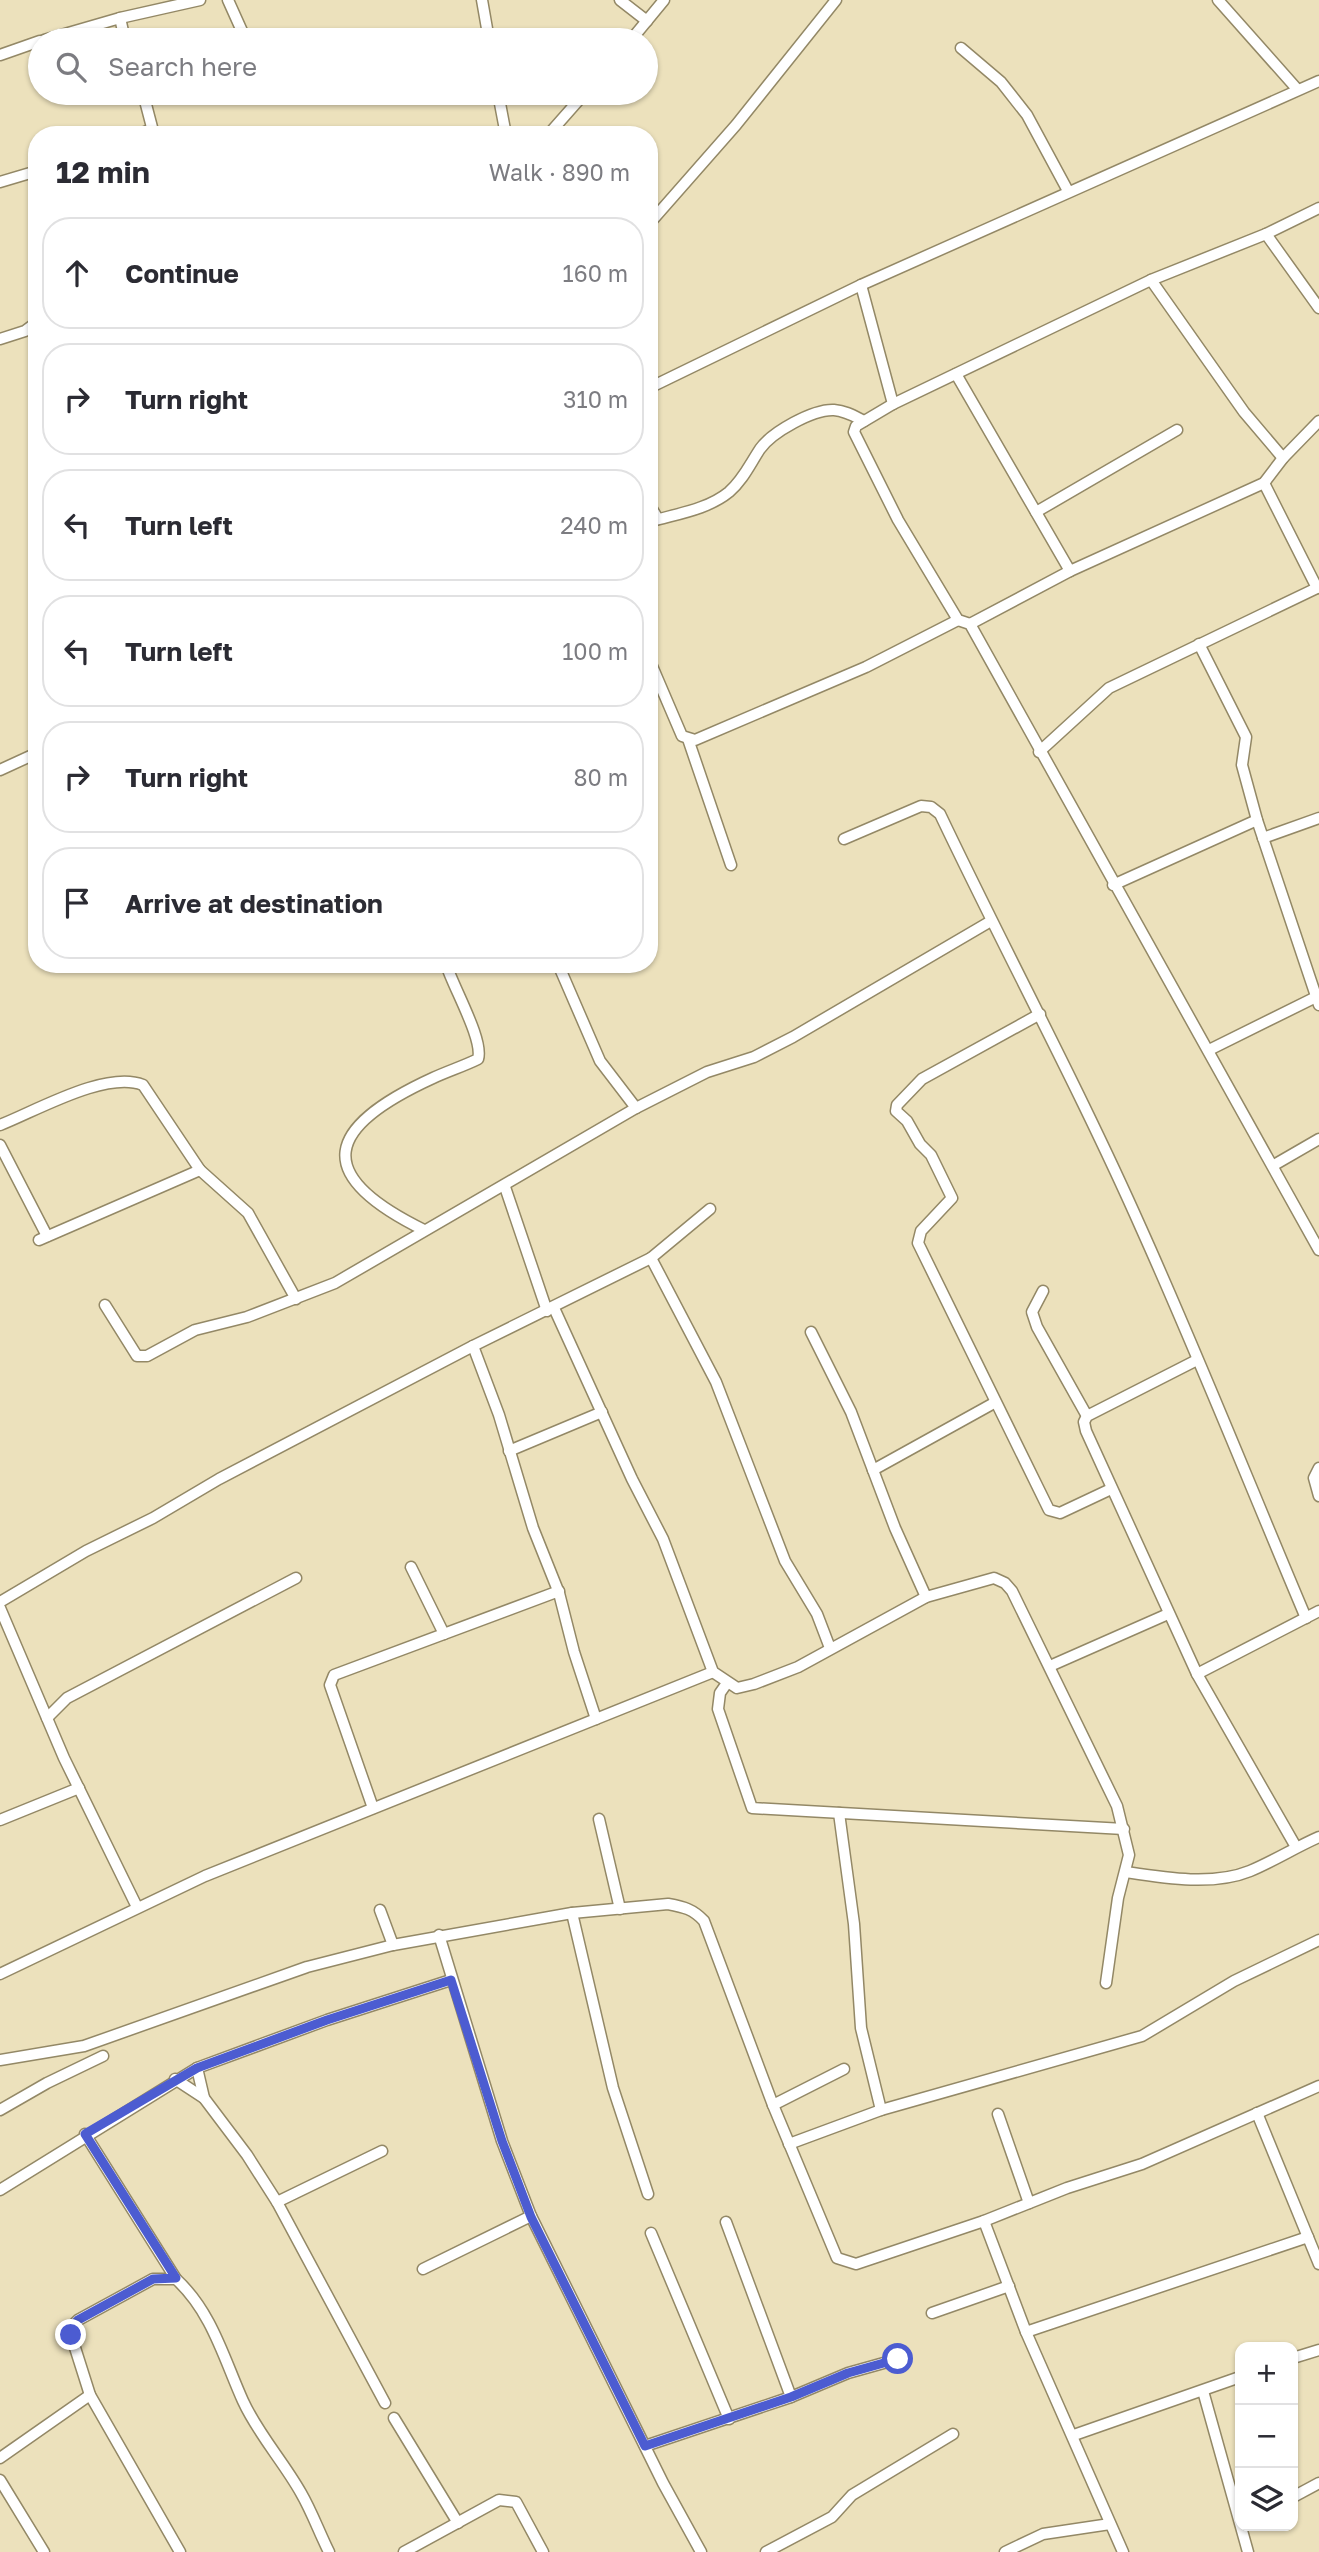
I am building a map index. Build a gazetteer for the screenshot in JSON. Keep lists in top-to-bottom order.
{
  "page": {
    "search": "Search here",
    "heading": ["12 min", "Walk · 890 m"],
    "list": [
      ["Continue", "160 m"],
      ["Turn right", "310 m"],
      ["Turn left", "240 m"],
      ["Turn left", "100 m"],
      ["Turn right", "80 m"],
      "Arrive at destination"
    ],
    "map_buttons": ["+", "−"]
  }
}
